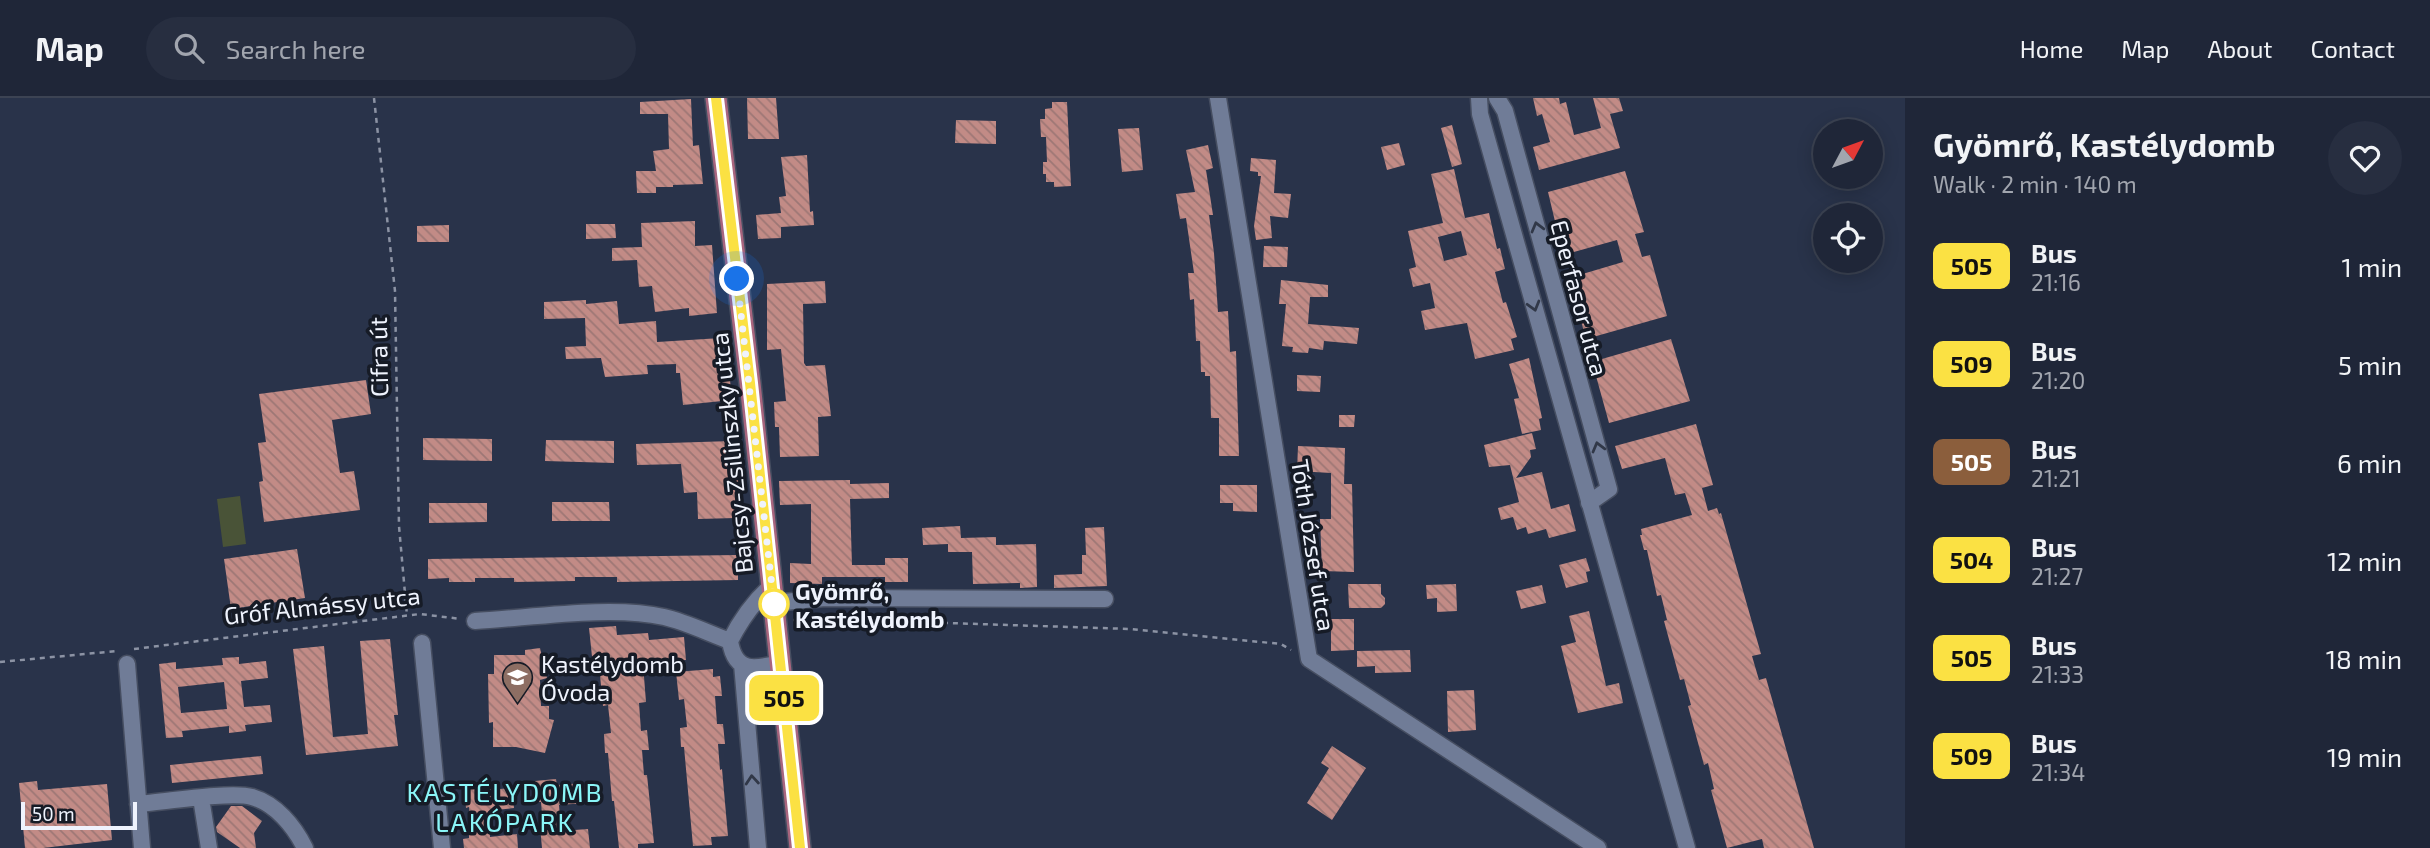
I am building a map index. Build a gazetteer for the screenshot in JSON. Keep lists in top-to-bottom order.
{
  "streets": {
    "main road": ["Bajcsy-Zsilinszky utca"],
    "street": ["Eperfasor utca", "Tóth József utca"],
    "path": ["Cifra út", "Gróf Almássy utca"]
  },
  "crossings": [
    ["Cifra út", "Gróf Almássy utca"]
  ],
  "districts": ["KASTÉLYDOMB LAKÓPARK"],
  "places": {
    "other": ["Gyömrő, Kastélydomb"],
    "school or university": ["Kastélydomb Óvoda"]
  },
  "lines": ["bus line 505"],
  "scale_bar": "50 m",
  "north": "top right",
  "page": {
    "header": "Map",
    "search": "Search here",
    "nav": [
      "Home",
      "Map",
      "About",
      "Contact"
    ],
    "on_map": "505",
    "heading": ["Gyömrő, Kastélydomb", "Walk · 2 min · 140 m"],
    "list": [
      {
        "mark": "505",
        "name": "Bus",
        "note": "21:16",
        "value": "1 min"
      },
      {
        "mark": "509",
        "name": "Bus",
        "note": "21:20",
        "value": "5 min"
      },
      {
        "mark": "505",
        "name": "Bus",
        "note": "21:21",
        "value": "6 min"
      },
      {
        "mark": "504",
        "name": "Bus",
        "note": "21:27",
        "value": "12 min"
      },
      {
        "mark": "505",
        "name": "Bus",
        "note": "21:33",
        "value": "18 min"
      },
      {
        "mark": "509",
        "name": "Bus",
        "note": "21:34",
        "value": "19 min"
      }
    ],
    "scale": "50 m"
  }
}
